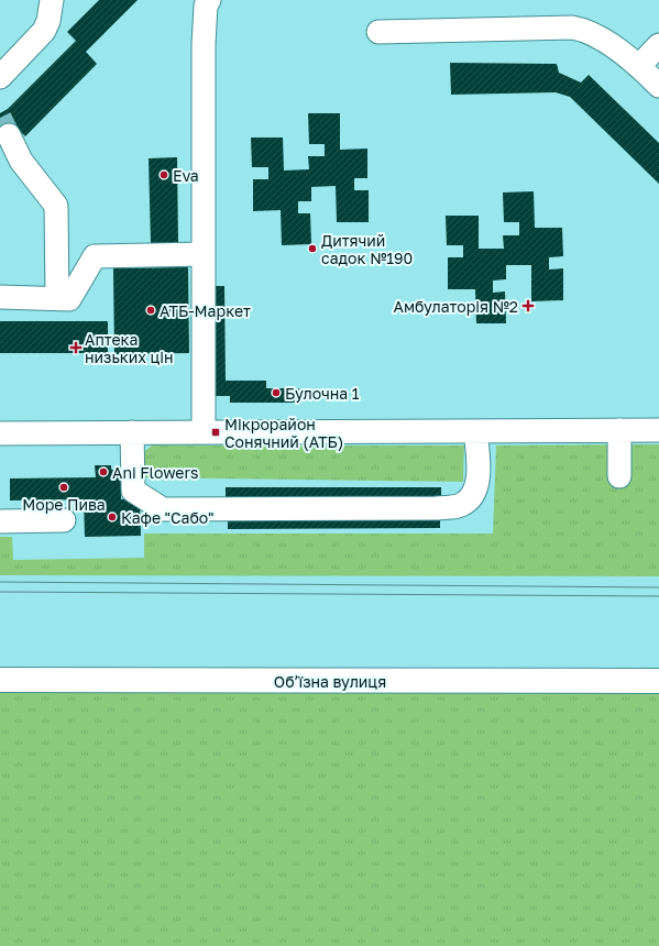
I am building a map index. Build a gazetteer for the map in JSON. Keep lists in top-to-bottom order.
{
  "streets": {
    "main road": ["Обʼїзна вулиця"]
  },
  "places": {
    "other": [
      "Eva",
      "Дитячий садок №190",
      "АТБ-Маркет",
      "Булочна 1",
      "Ani Flowers",
      "Море Пива",
      "Кафе \"Сабо\""
    ],
    "health": ["Амбулаторія №2", "Аптека низьких цін"],
    "transit": ["Мікрорайон Сонячний (АТБ)"]
  }
}
